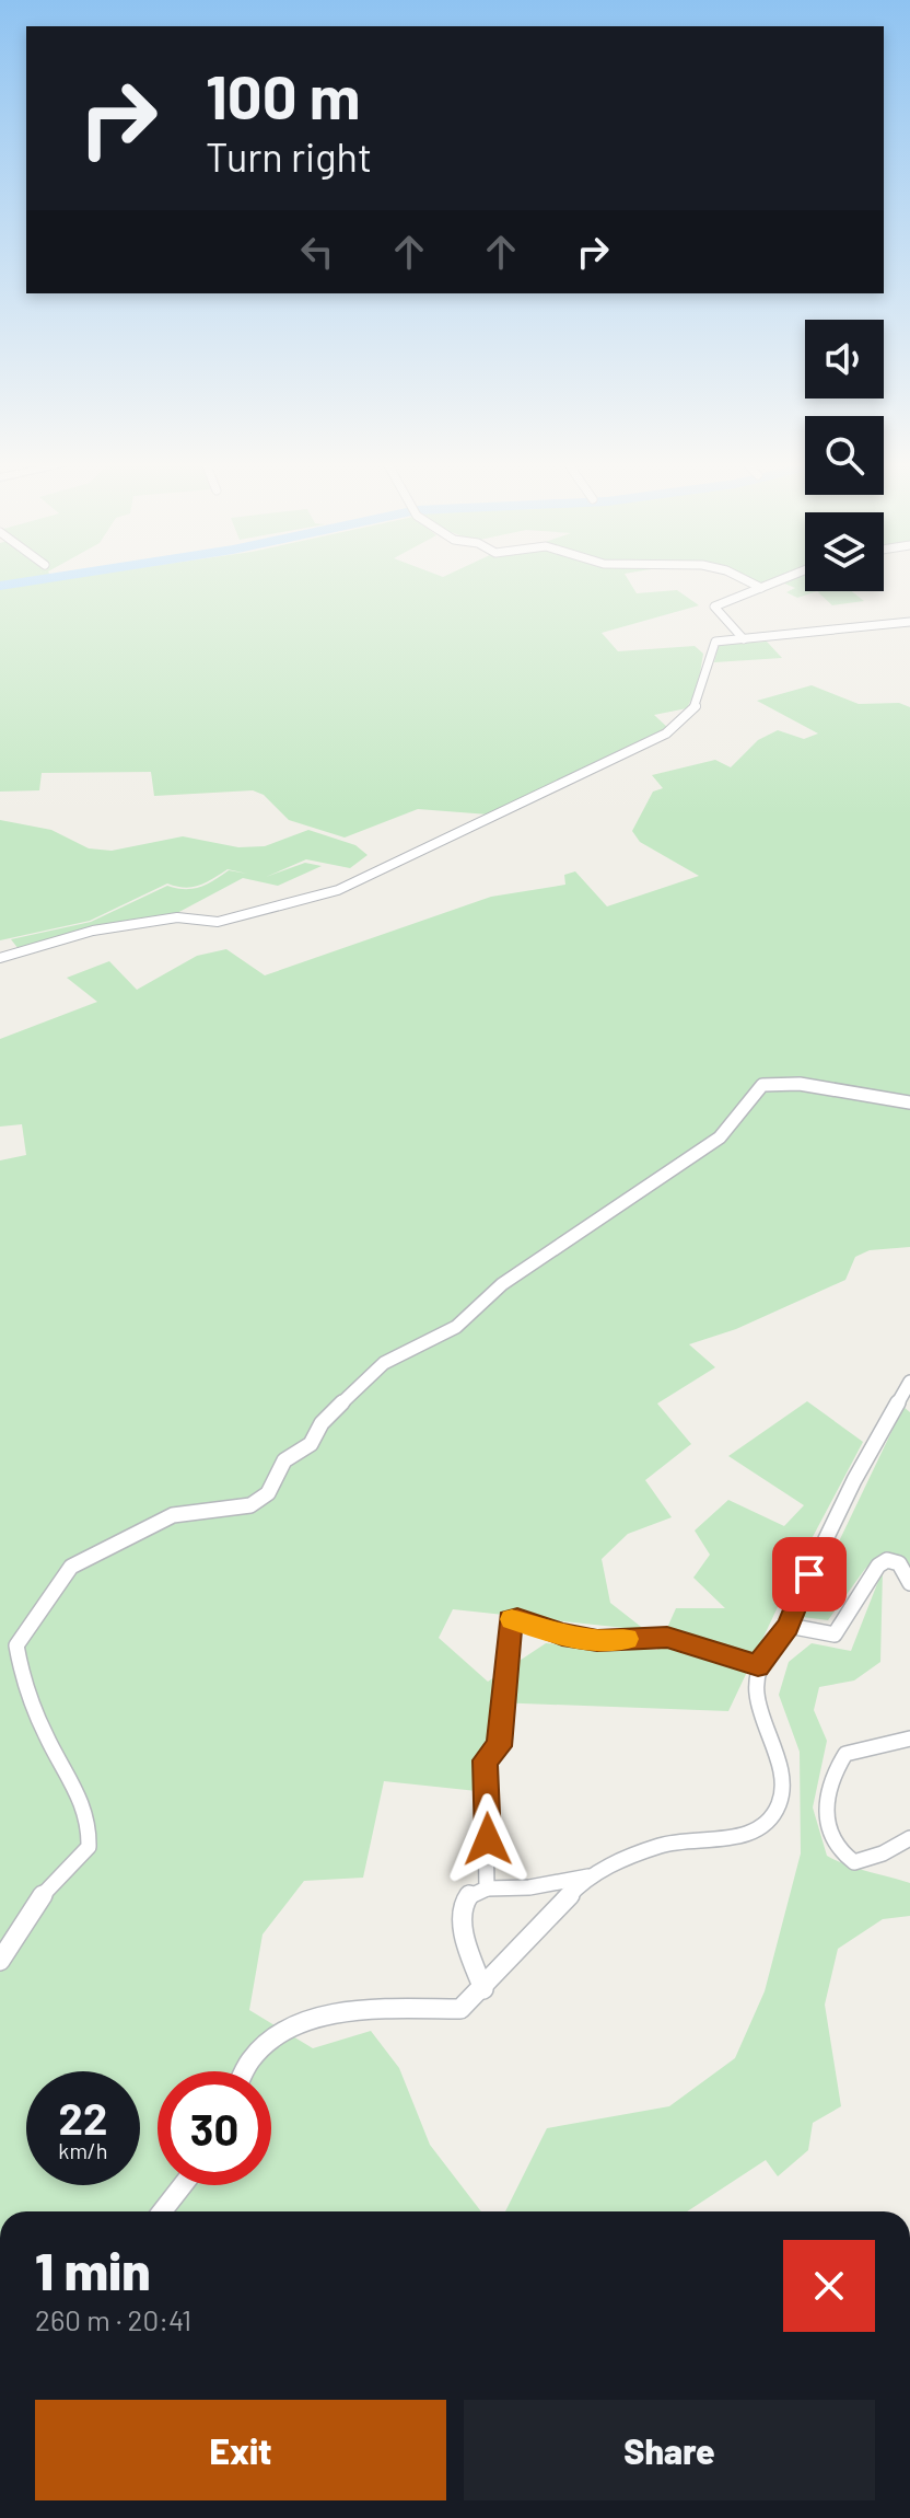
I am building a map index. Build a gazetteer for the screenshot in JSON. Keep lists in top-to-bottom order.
{
  "page": {
    "turn": ["100 m", "Turn right"],
    "speed": "22 km/h",
    "limit": "30",
    "heading": ["1 min", "260 m · 20:41"],
    "buttons": ["Exit", "Share"]
  }
}
